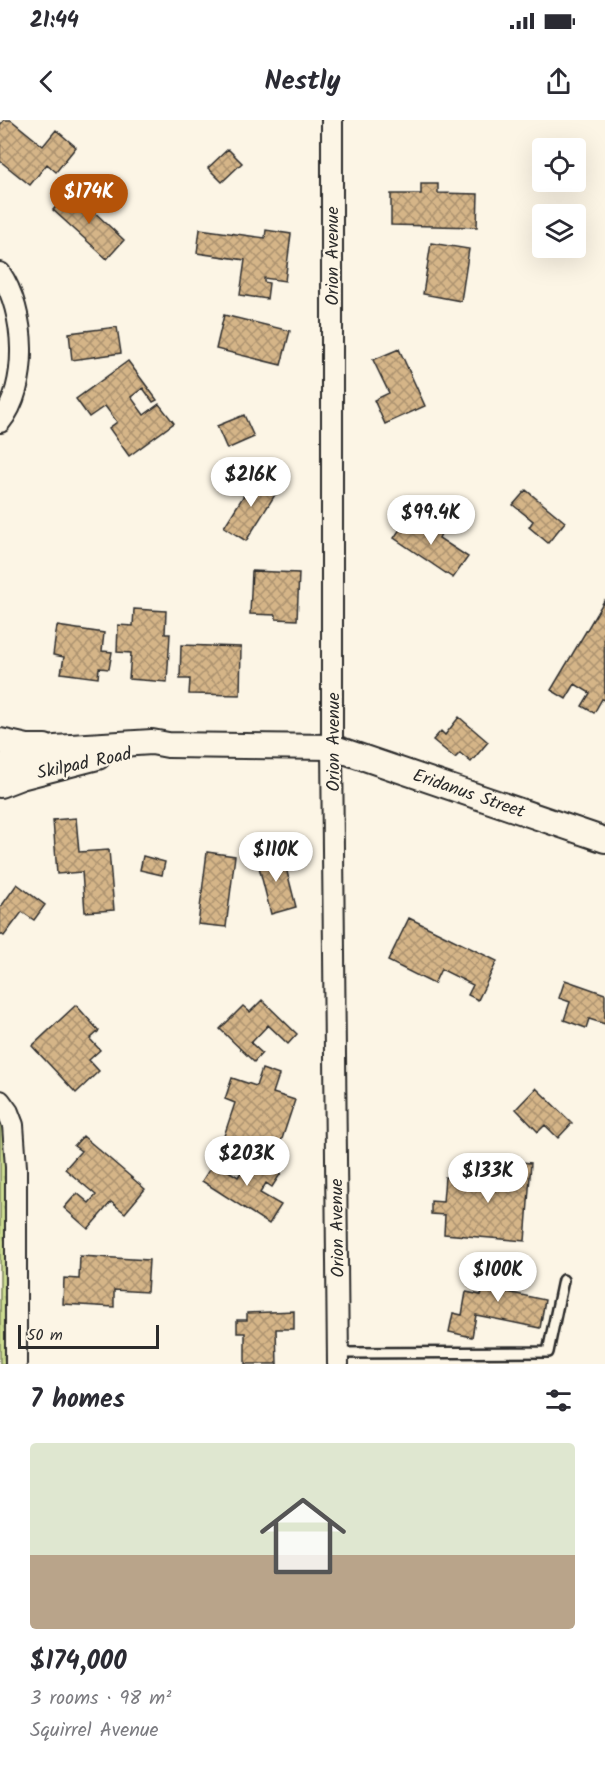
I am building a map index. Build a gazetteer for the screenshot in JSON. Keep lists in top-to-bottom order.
{
  "streets": {
    "street": ["Orion Avenue", "Skilpad Road", "Eridanus Street"]
  },
  "crossings": [
    ["Orion Avenue", "Skilpad Road"],
    ["Orion Avenue", "Eridanus Street"],
    ["Skilpad Road", "Eridanus Street"]
  ],
  "scale_bar": "50 m",
  "page": {
    "status": "21:44",
    "header": "Nestly",
    "price": [
      "$174K",
      "$216K",
      "$99.4K",
      "$110K",
      "$203K",
      "$133K",
      "$100K"
    ],
    "scale": "50 m",
    "heading": "7 homes",
    "list": [
      {
        "name": "$174,000",
        "note": "3 rooms · 98 m² · Squirrel Avenue"
      }
    ]
  }
}
